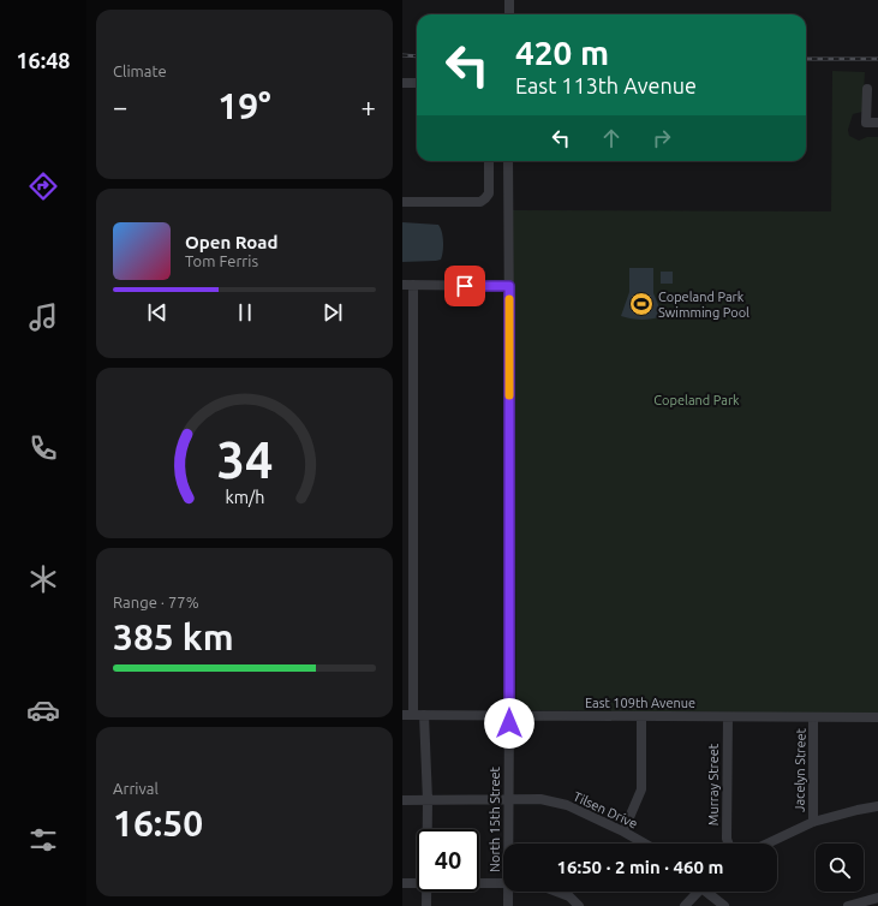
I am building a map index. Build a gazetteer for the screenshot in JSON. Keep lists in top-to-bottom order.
{
  "streets": {
    "street": [
      "East 109th Avenue",
      "Jacelyn Street",
      "Murray Street",
      "Tilsen Drive",
      "North 15th Street"
    ]
  },
  "crossings": [
    ["East 109th Avenue", "Jacelyn Street"],
    ["East 109th Avenue", "Murray Street"],
    ["East 109th Avenue", "North 15th Street"],
    ["Tilsen Drive", "North 15th Street"]
  ],
  "parks": ["Copeland Park"],
  "places": {
    "sports": ["Copeland Park Swimming Pool"]
  },
  "page": {
    "tabs": "16:48",
    "tile": [
      "Climate",
      ["Range · 77%", "385 km"],
      ["Arrival", "16:50"]
    ],
    "turn": ["420 m", "East 113th Avenue"],
    "heat": ["−", "19°", "+"],
    "song": ["Open Road", "Tom Ferris"],
    "limit": "40",
    "trip": "16:50 · 2 min · 460 m",
    "gauge": ["34", "km/h"]
  }
}
